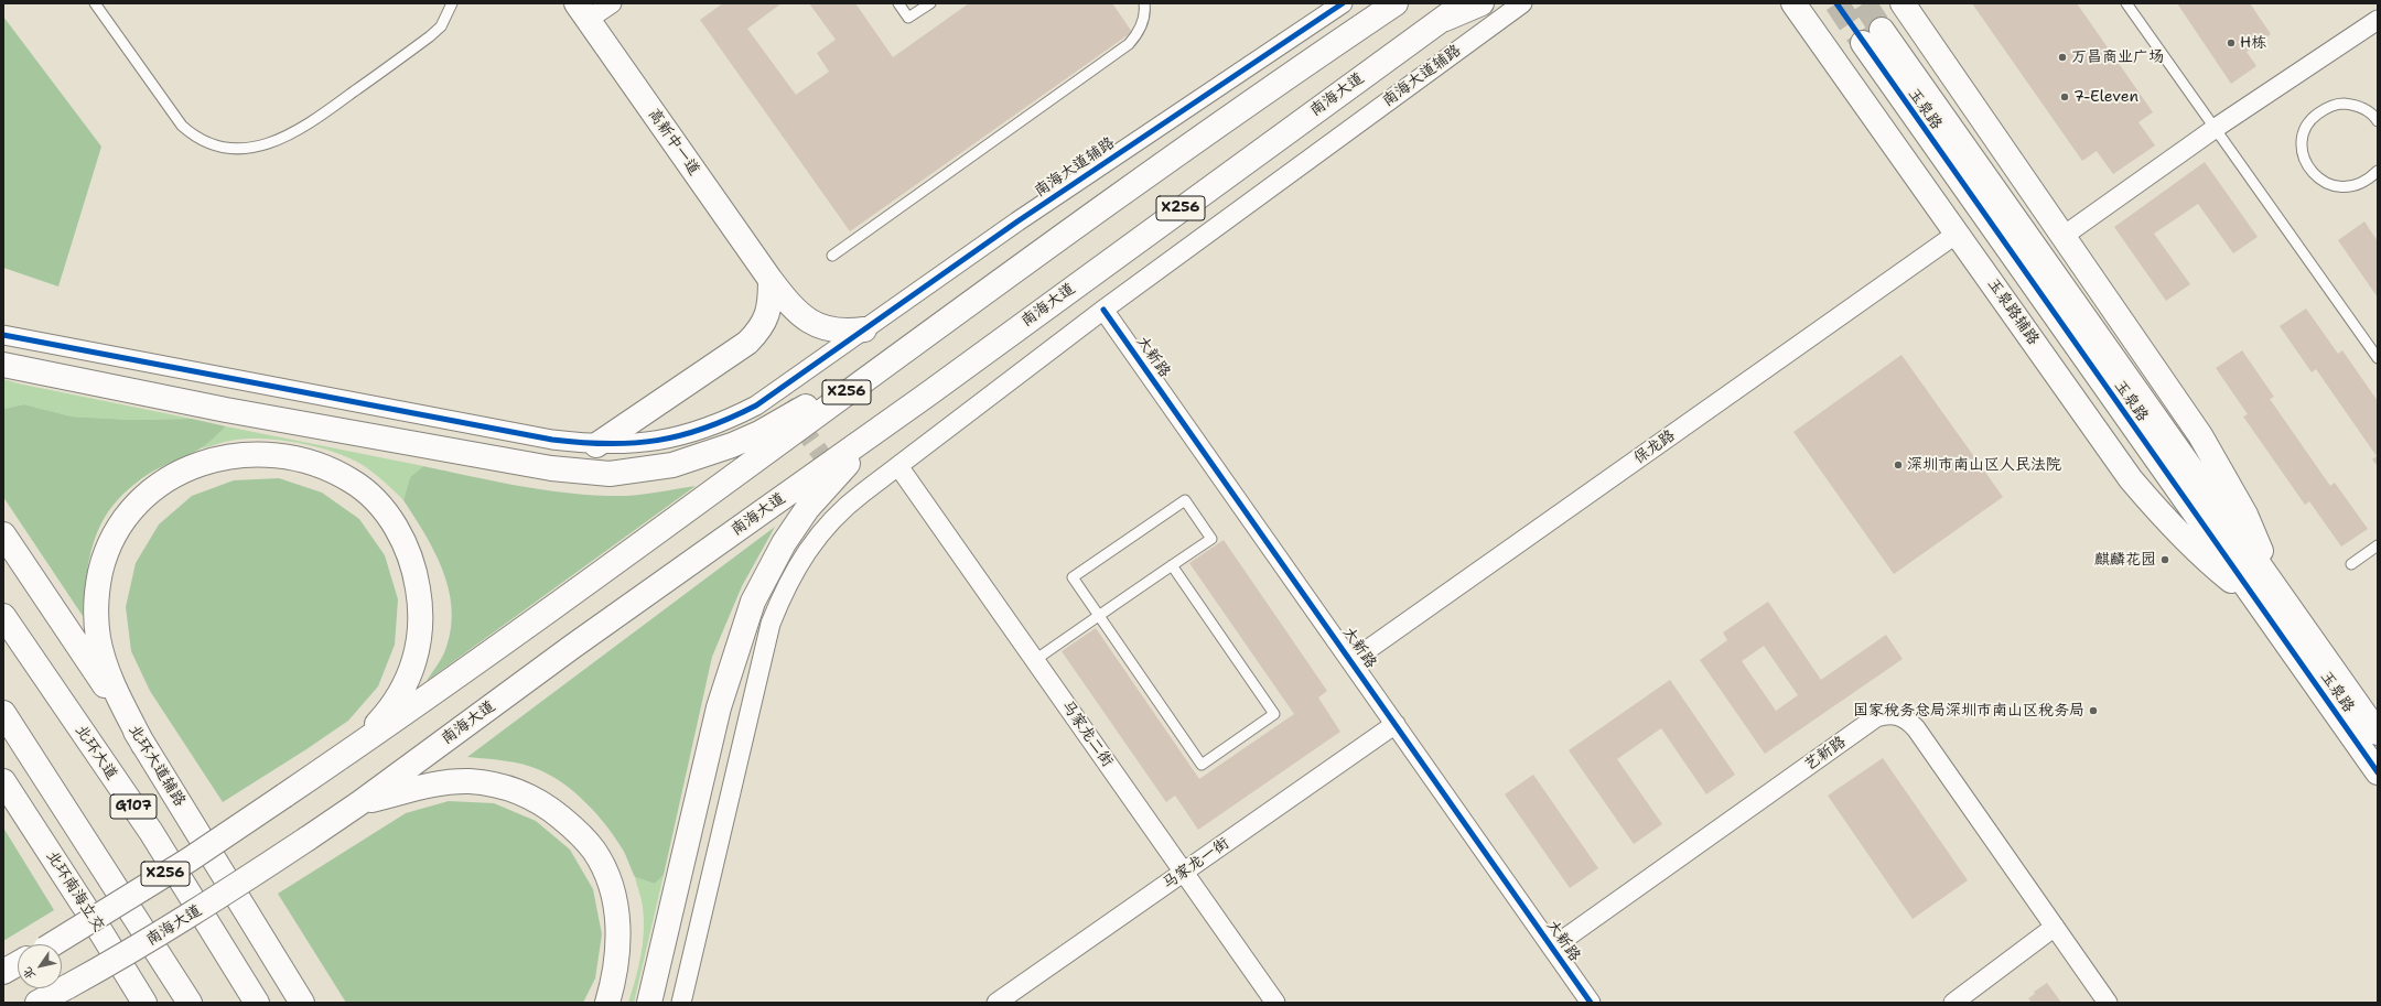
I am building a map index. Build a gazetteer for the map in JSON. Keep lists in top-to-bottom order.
{
  "streets": {
    "main road": [
      "南海大道",
      "玉泉路",
      "高新中一道",
      "X256",
      "玉泉路辅路",
      "北环大道",
      "北环大道辅路",
      "G107",
      "北环南海立交"
    ],
    "street": [
      "南海大道辅路",
      "大新路",
      "保龙路",
      "马家龙二街",
      "艺新路",
      "马家龙一街"
    ]
  },
  "crossings": [
    ["南海大道辅路", "高新中一道"],
    ["南海大道辅路", "大新路"],
    ["南海大道辅路", "马家龙二街"],
    ["玉泉路", "玉泉路辅路"],
    ["玉泉路辅路", "保龙路"],
    ["大新路", "保龙路"],
    ["大新路", "艺新路"],
    ["大新路", "马家龙一街"],
    ["马家龙二街", "马家龙一街"]
  ],
  "places": [
    "H栋",
    "万昌商业广场",
    "7-Eleven",
    "深圳市南山区人民法院",
    "麒麟花园",
    "国家税务总局深圳市南山区税务局"
  ],
  "north": "bottom left"
}
